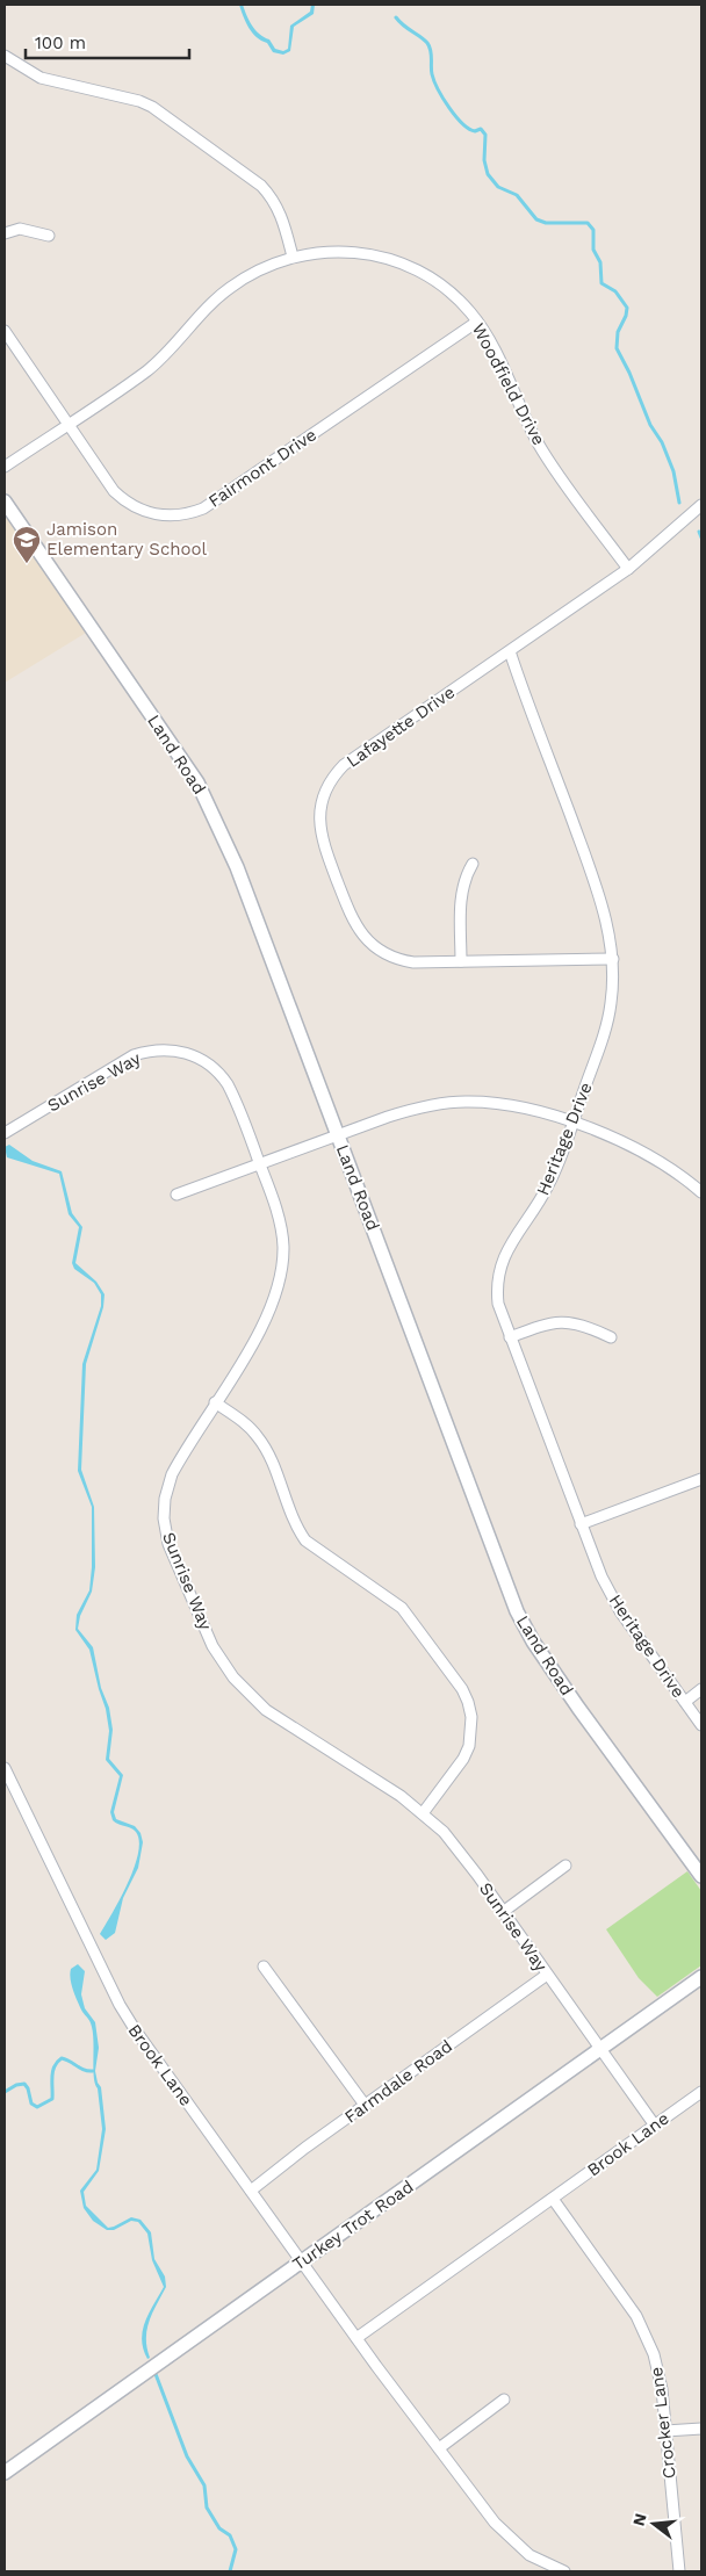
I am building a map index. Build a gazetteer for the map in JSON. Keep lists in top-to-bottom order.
{
  "streets": {
    "street": [
      "Woodfield Drive",
      "Fairmont Drive",
      "Lafayette Drive",
      "Land Road",
      "Sunrise Way",
      "Heritage Drive",
      "Brook Lane",
      "Farmdale Road",
      "Turkey Trot Road",
      "Crocker Lane"
    ]
  },
  "crossings": [
    ["Woodfield Drive", "Fairmont Drive"],
    ["Woodfield Drive", "Lafayette Drive"],
    ["Lafayette Drive", "Heritage Drive"],
    ["Sunrise Way", "Brook Lane"],
    ["Sunrise Way", "Farmdale Road"],
    ["Sunrise Way", "Turkey Trot Road"],
    ["Brook Lane", "Farmdale Road"],
    ["Brook Lane", "Turkey Trot Road"],
    ["Brook Lane", "Crocker Lane"]
  ],
  "places": {
    "school or university": ["Jamison Elementary School"]
  },
  "scale_bar": "100 m",
  "north": "left"
}
